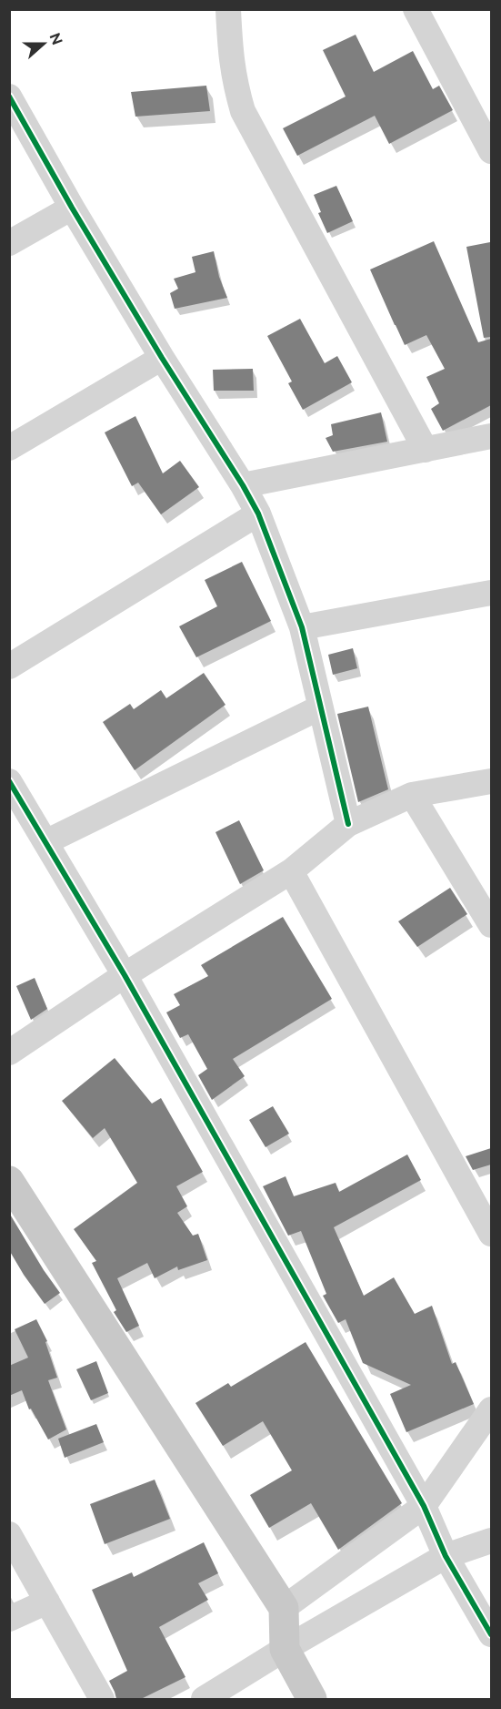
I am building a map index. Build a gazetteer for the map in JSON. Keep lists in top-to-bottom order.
{
  "north": "right"
}
